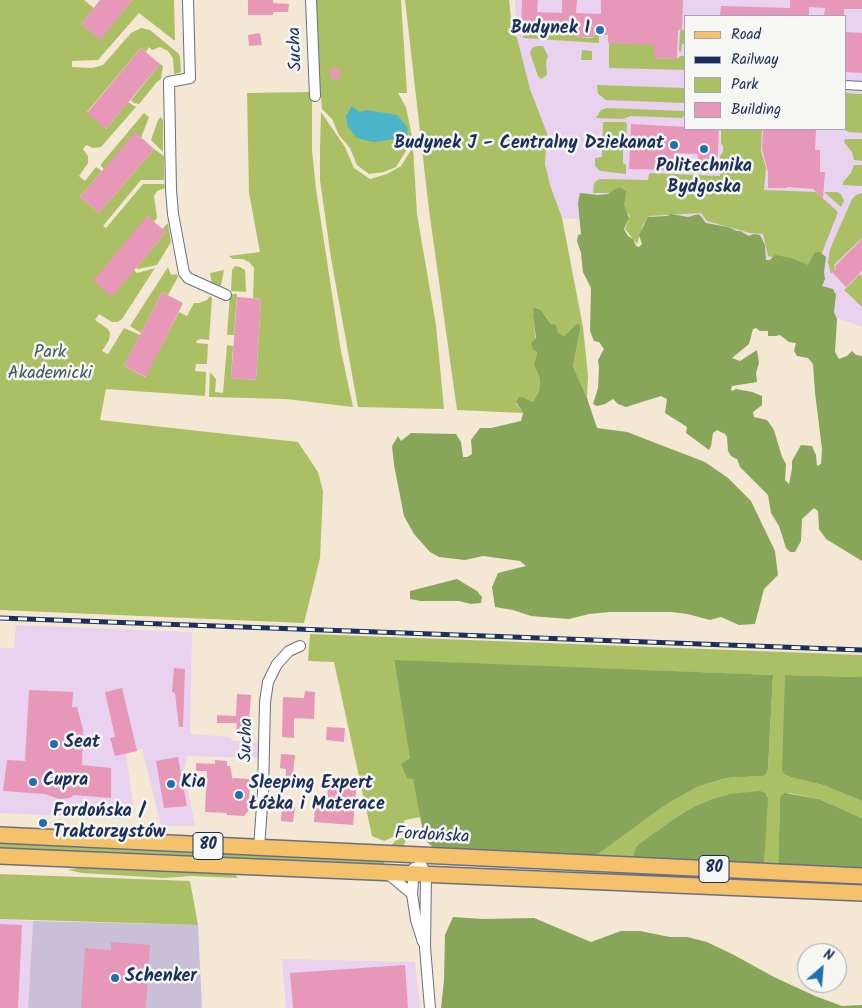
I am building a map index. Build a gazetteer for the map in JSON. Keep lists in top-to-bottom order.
{
  "streets": {
    "main road": ["Fordońska", "80"],
    "street": ["Sucha"]
  },
  "crossings": [
    ["Sucha", "Fordońska"]
  ],
  "parks": ["Park Akademicki"],
  "places": [
    "Budynek I",
    "Budynek J - Centralny Dziekanat",
    "Politechnika Bydgoska",
    "Seat",
    "Cupra",
    "Kia",
    "Sleeping Expert Łóżka i Materace",
    "Fordońska / Traktorzystów",
    "Schenker"
  ],
  "legend": [
    "Road",
    "Railway",
    "Park",
    "Building"
  ],
  "north": "top right"
}
